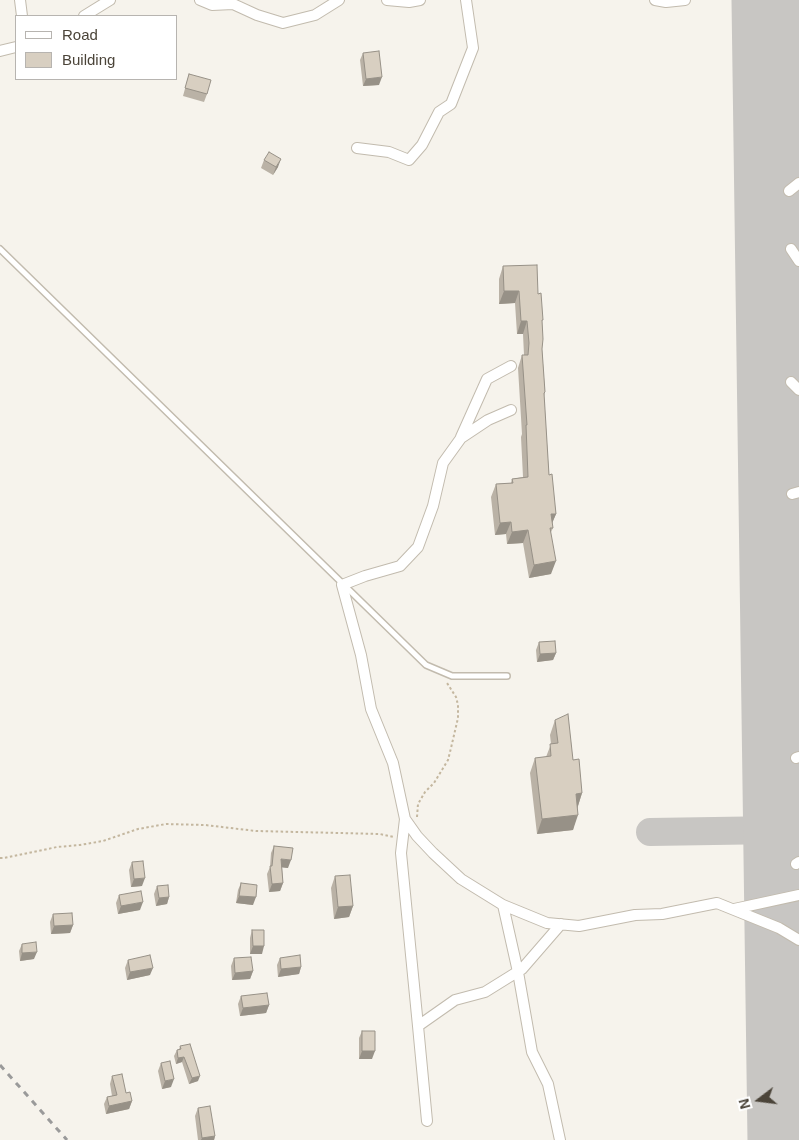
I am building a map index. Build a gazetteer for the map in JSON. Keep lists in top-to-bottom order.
{
  "legend": ["Road", "Building"],
  "north": "left"
}
